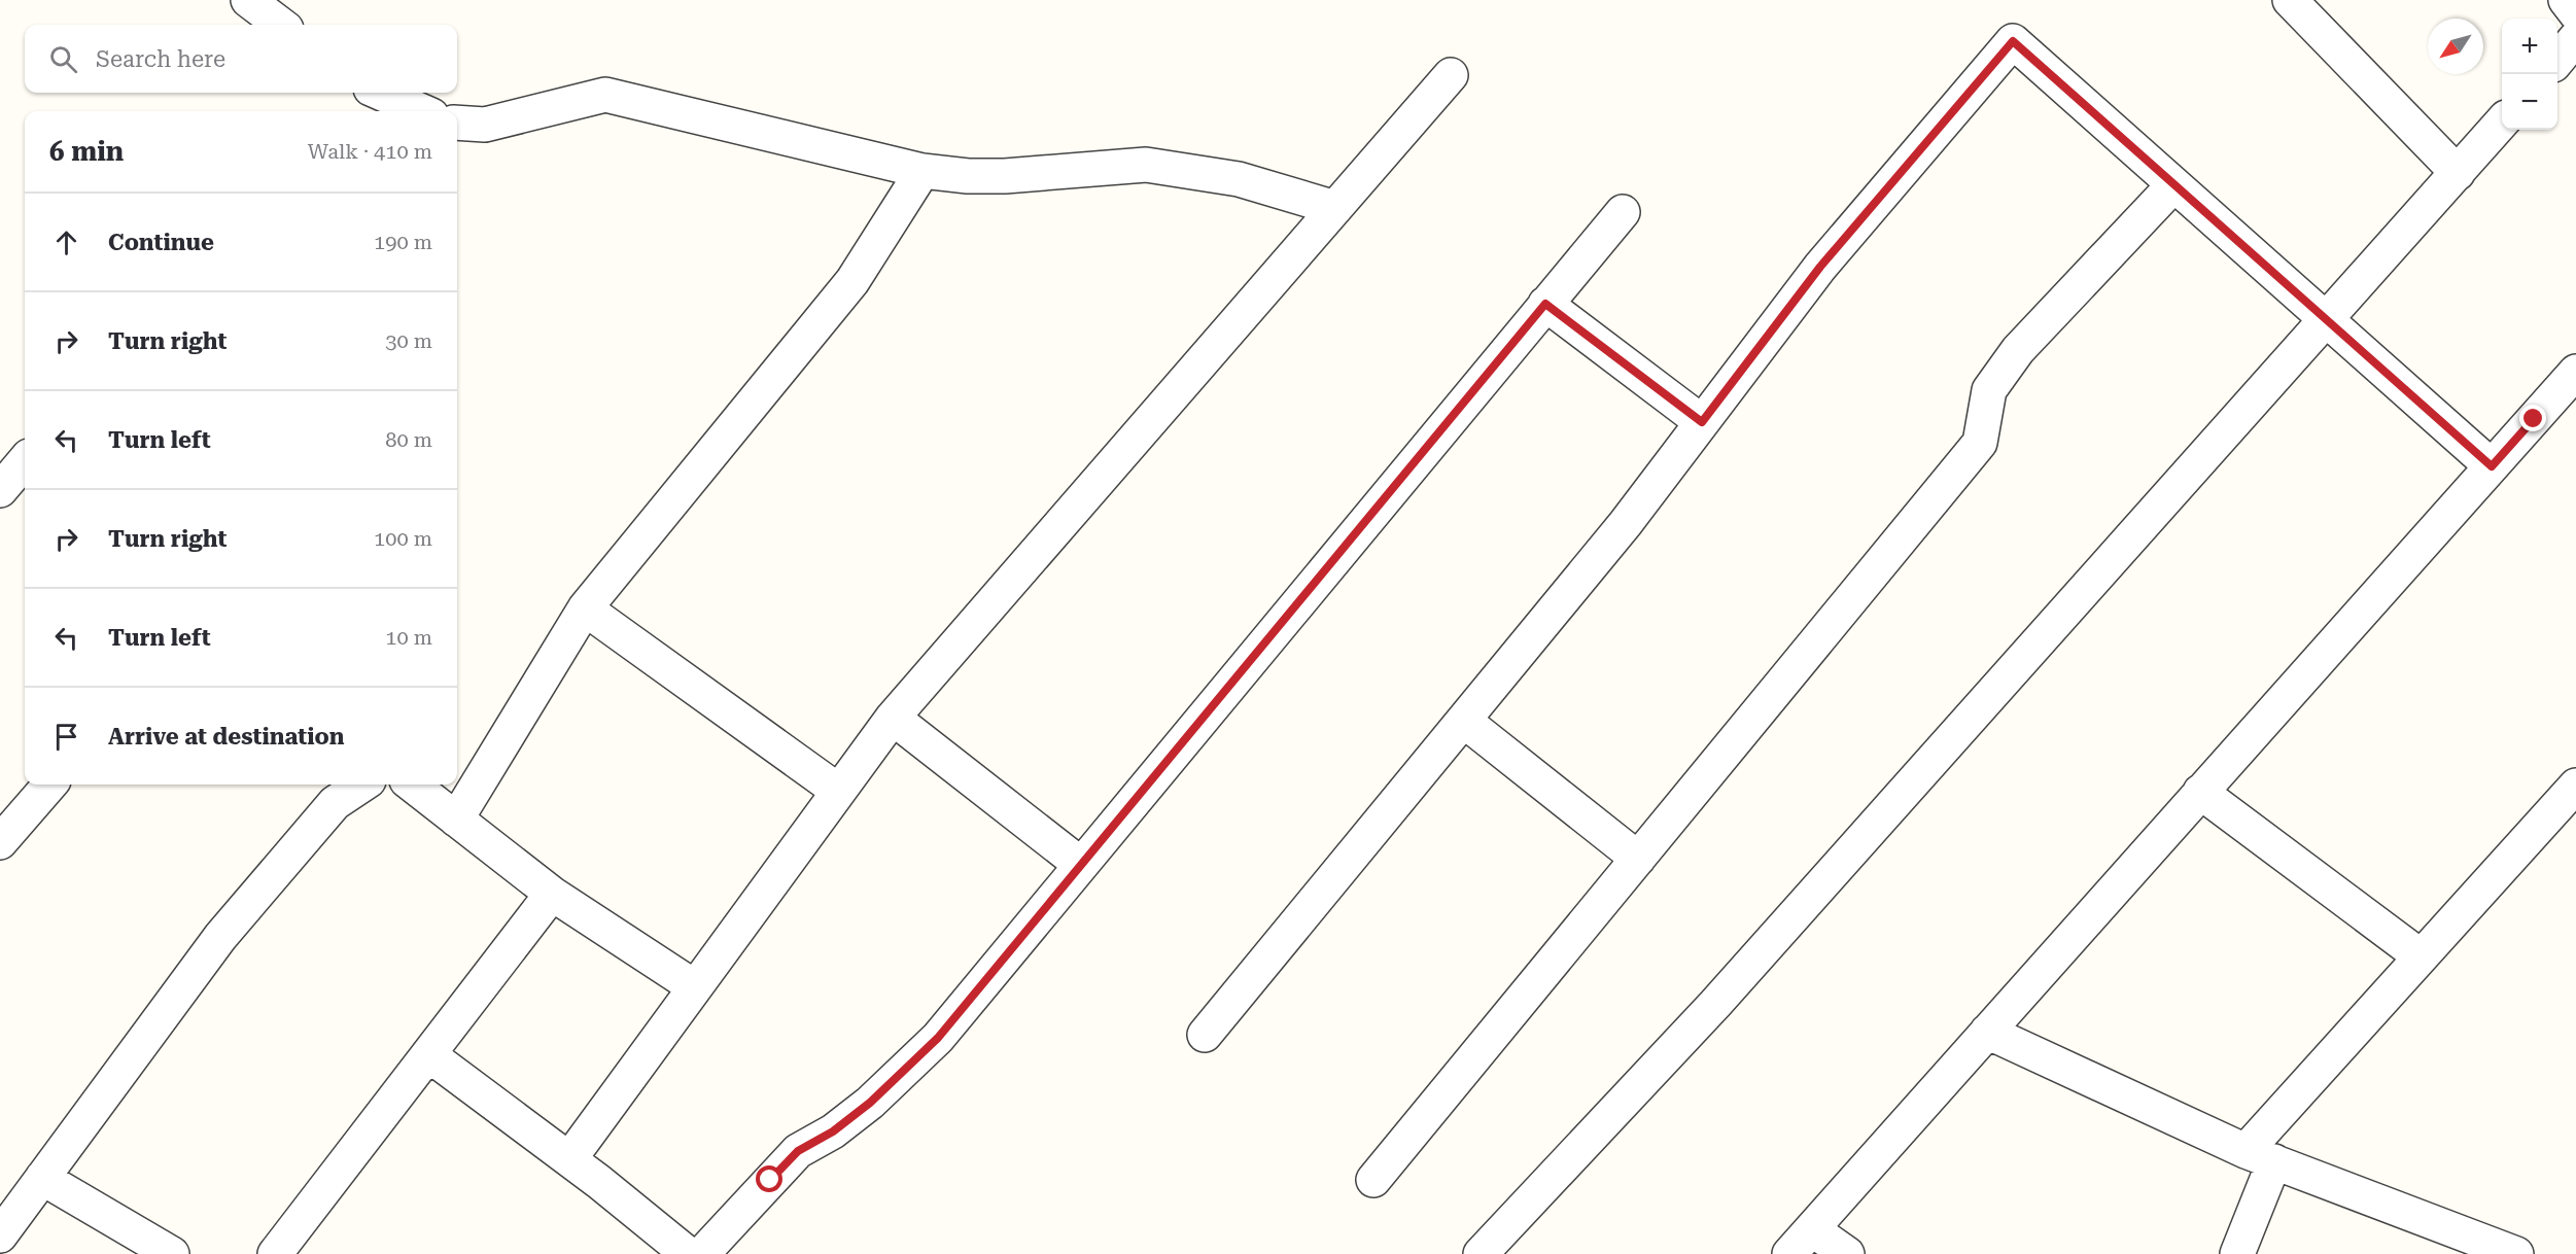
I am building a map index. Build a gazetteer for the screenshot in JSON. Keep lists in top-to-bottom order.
{
  "north": "bottom left",
  "page": {
    "map_buttons": ["+", "−"],
    "search": "Search here",
    "heading": ["6 min", "Walk · 410 m"],
    "list": [
      ["Continue", "190 m"],
      ["Turn right", "30 m"],
      ["Turn left", "80 m"],
      ["Turn right", "100 m"],
      ["Turn left", "10 m"],
      "Arrive at destination"
    ]
  }
}
